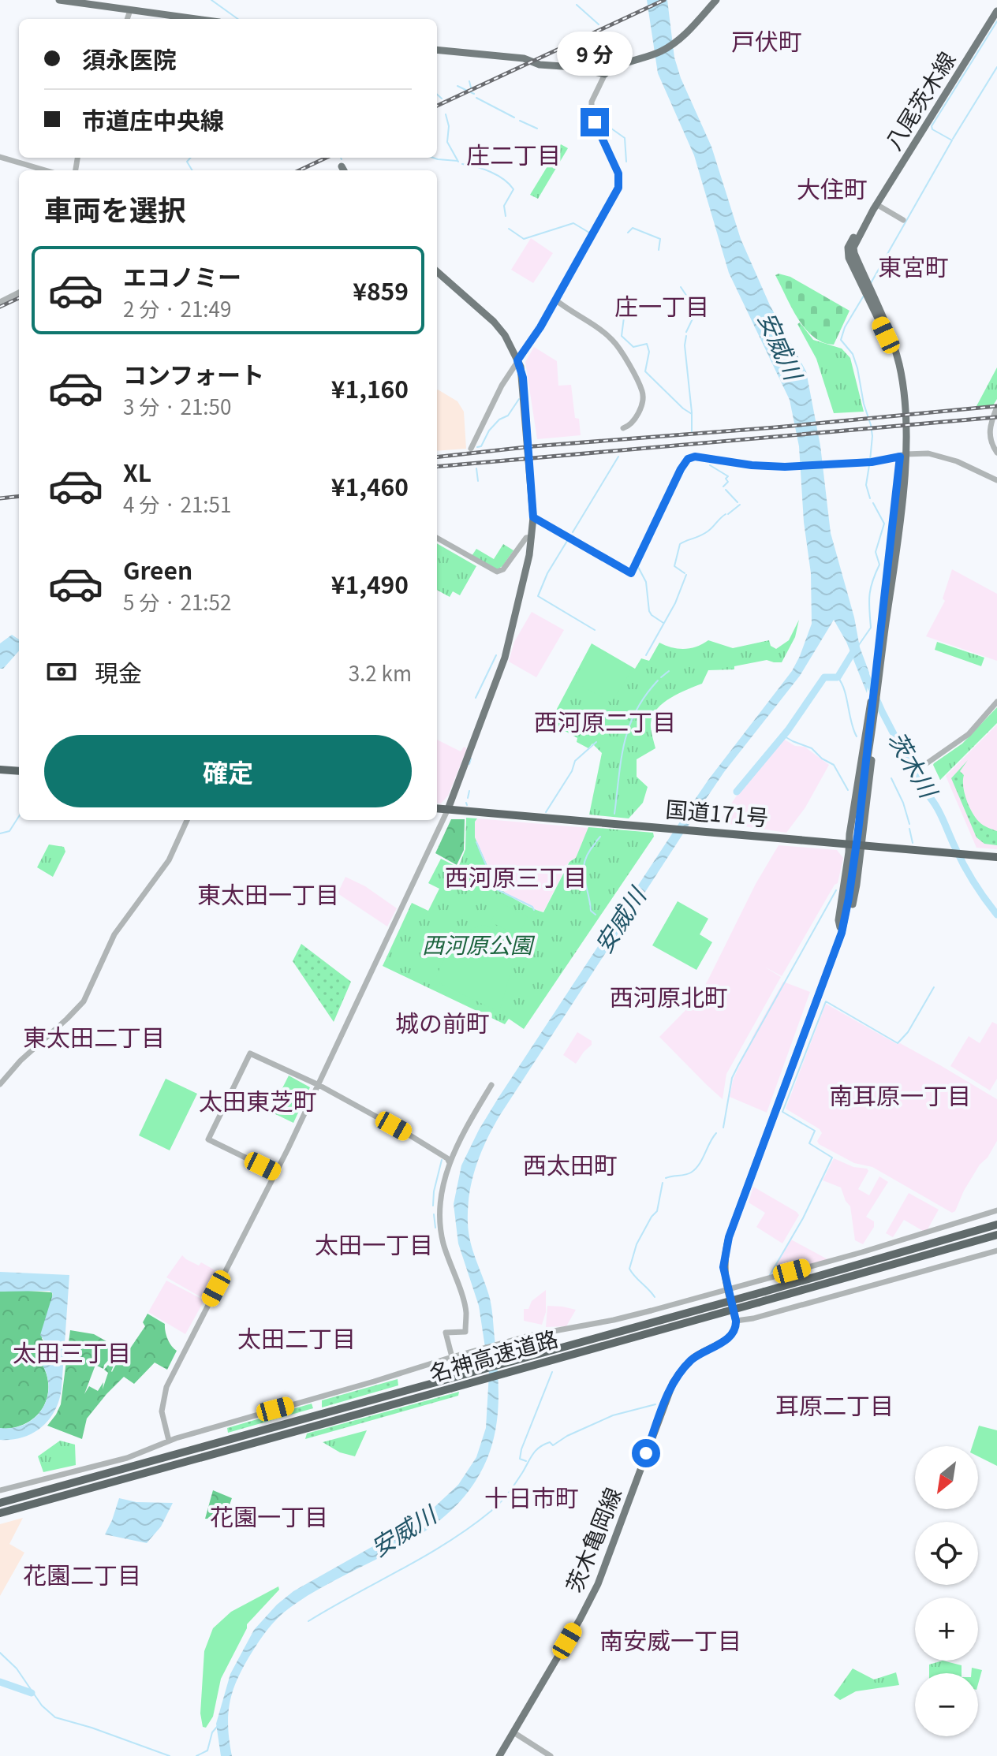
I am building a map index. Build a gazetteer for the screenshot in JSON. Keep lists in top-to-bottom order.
{
  "streets": {
    "highway": ["国道171号", "名神高速道路"],
    "main road": ["八尾茨木線", "茨木亀岡線"]
  },
  "crossings": [
    ["八尾茨木線", "国道171号"]
  ],
  "districts": [
    "戸伏町",
    "庄二丁目",
    "大住町",
    "東宮町",
    "庄一丁目",
    "西河原二丁目",
    "西河原三丁目",
    "東太田一丁目",
    "西河原北町",
    "城の前町",
    "東太田二丁目",
    "南耳原一丁目",
    "太田東芝町",
    "西太田町",
    "太田一丁目",
    "太田二丁目",
    "太田三丁目",
    "耳原二丁目",
    "十日市町",
    "花園一丁目",
    "花園二丁目",
    "南安威一丁目"
  ],
  "water": ["安威川", "茨木川"],
  "parks": ["西河原公園"],
  "north": "bottom left",
  "page": {
    "banner": ["須永医院", "市道庄中央線"],
    "bubble": "9 分",
    "heading": "車両を選択",
    "list": [
      {
        "name": "エコノミー",
        "note": "2 分 · 21:49",
        "value": "¥859"
      },
      {
        "name": "コンフォート",
        "note": "3 分 · 21:50",
        "value": "¥1,160"
      },
      {
        "name": "XL",
        "note": "4 分 · 21:51",
        "value": "¥1,460"
      },
      {
        "name": "Green",
        "note": "5 分 · 21:52",
        "value": "¥1,490"
      }
    ],
    "pay": ["現金", "3.2 km"],
    "buttons": "確定",
    "map_buttons": ["+", "−"]
  }
}
